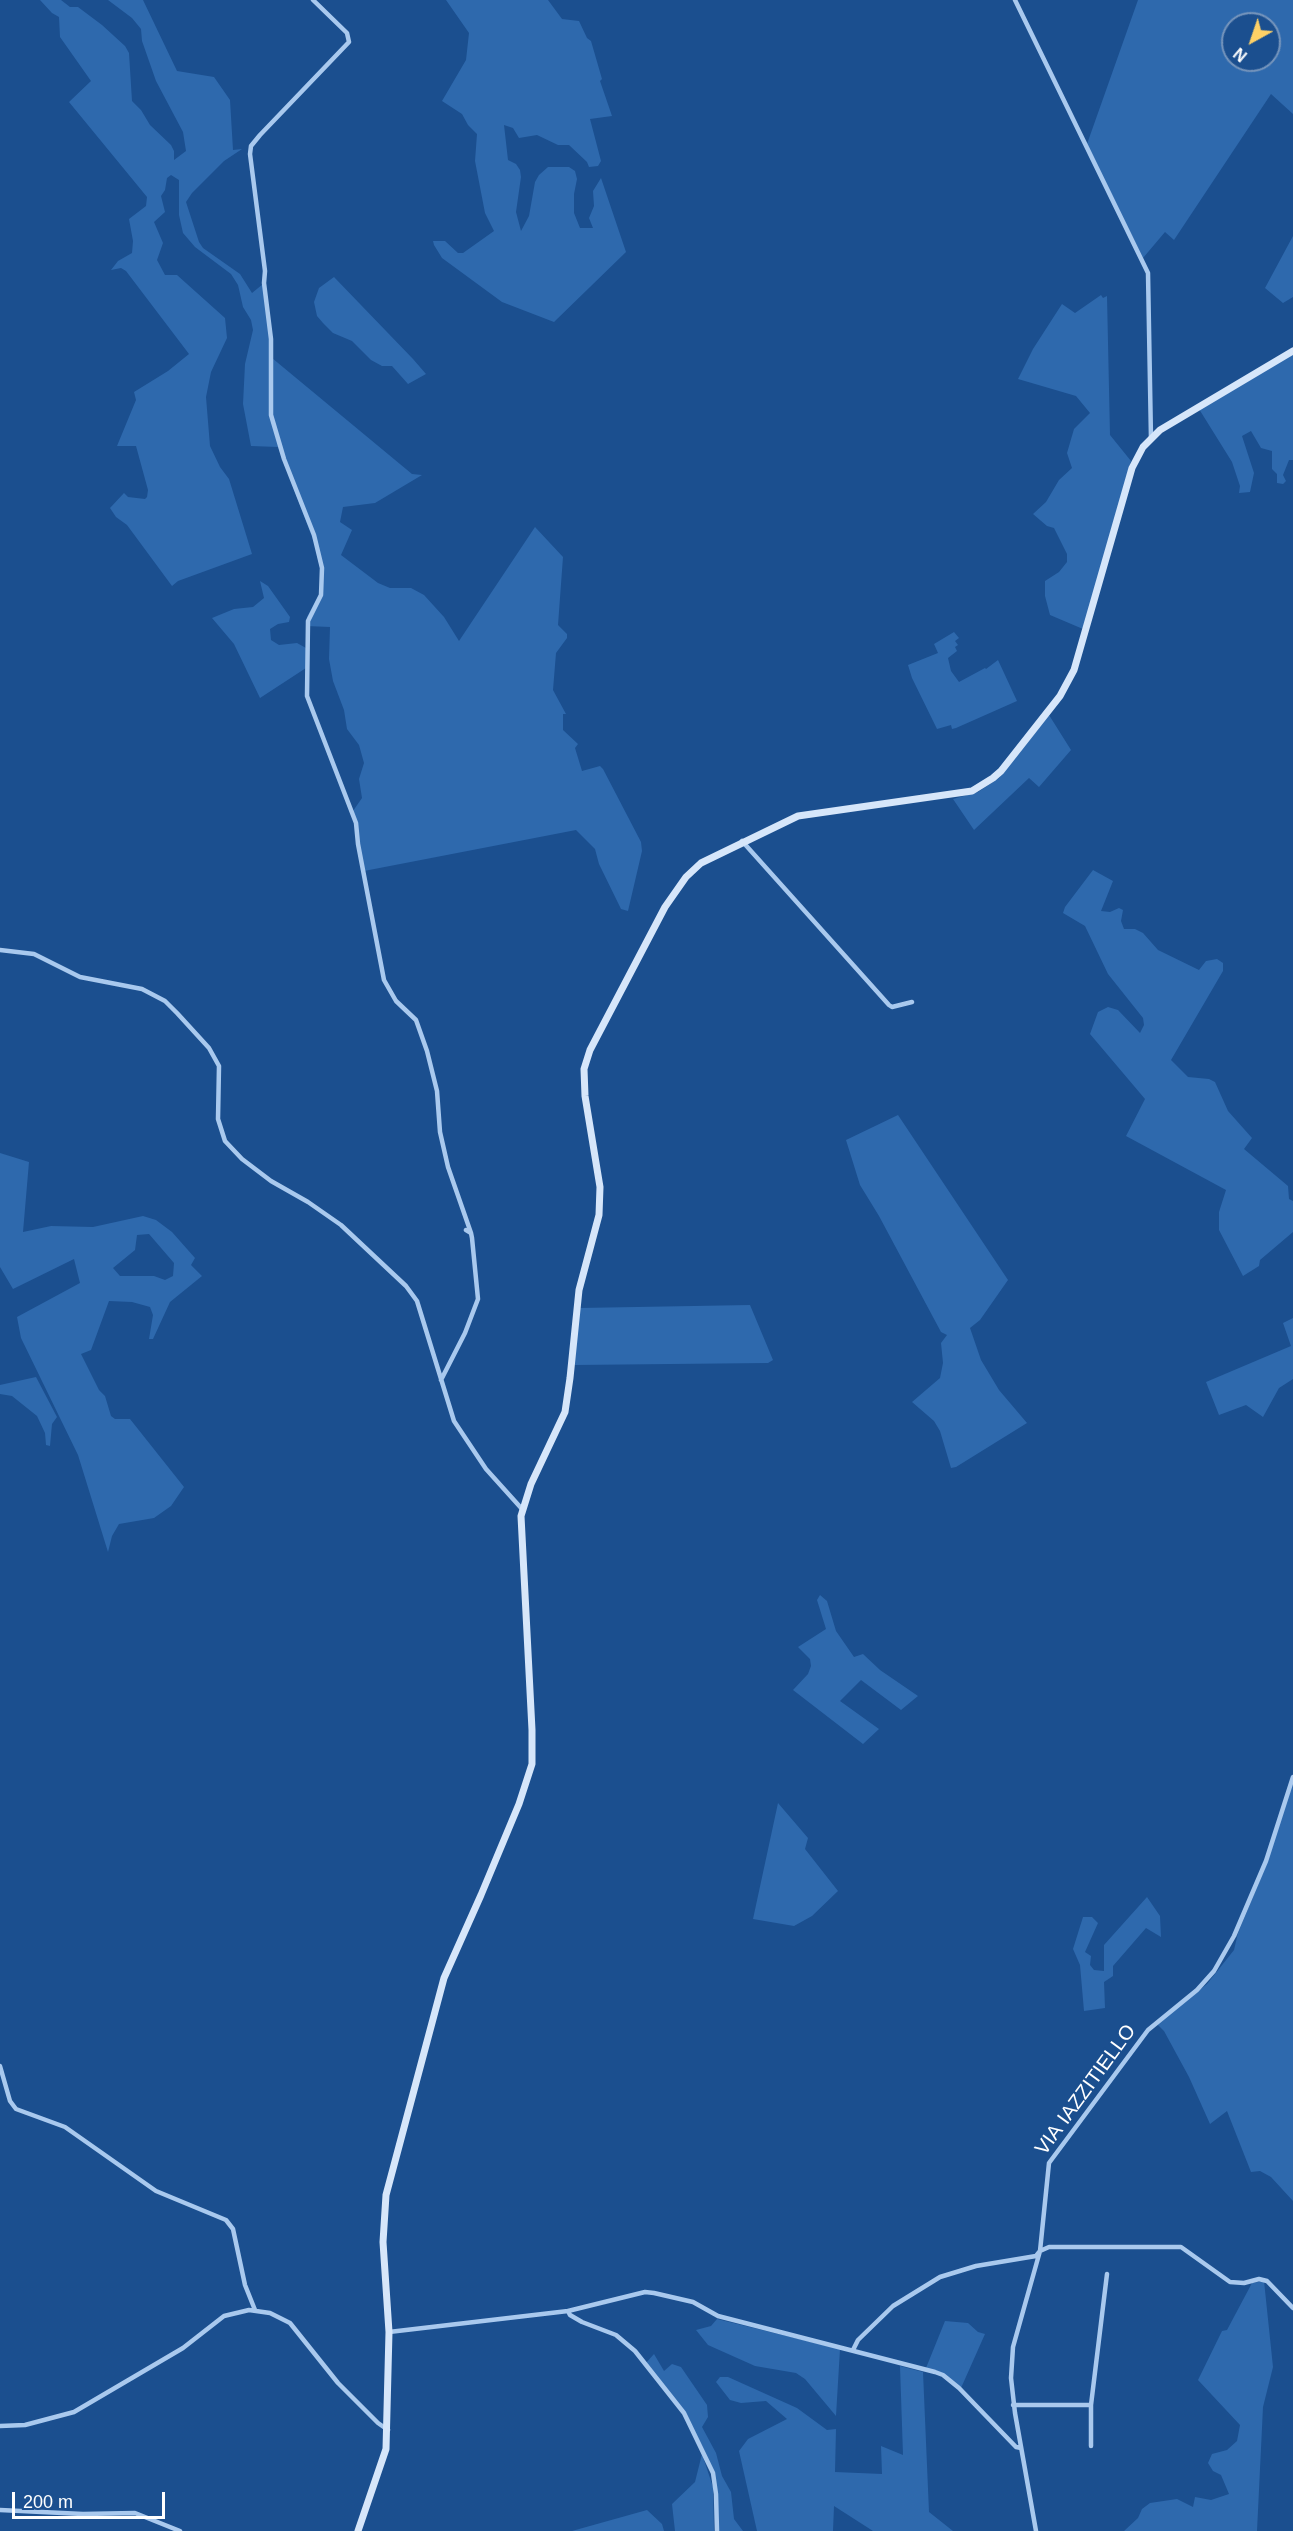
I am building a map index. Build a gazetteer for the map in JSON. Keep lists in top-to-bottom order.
{
  "streets": {
    "street": ["VIA IAZZITIELLO"]
  },
  "scale_bar": "200 m",
  "north": "bottom left"
}
